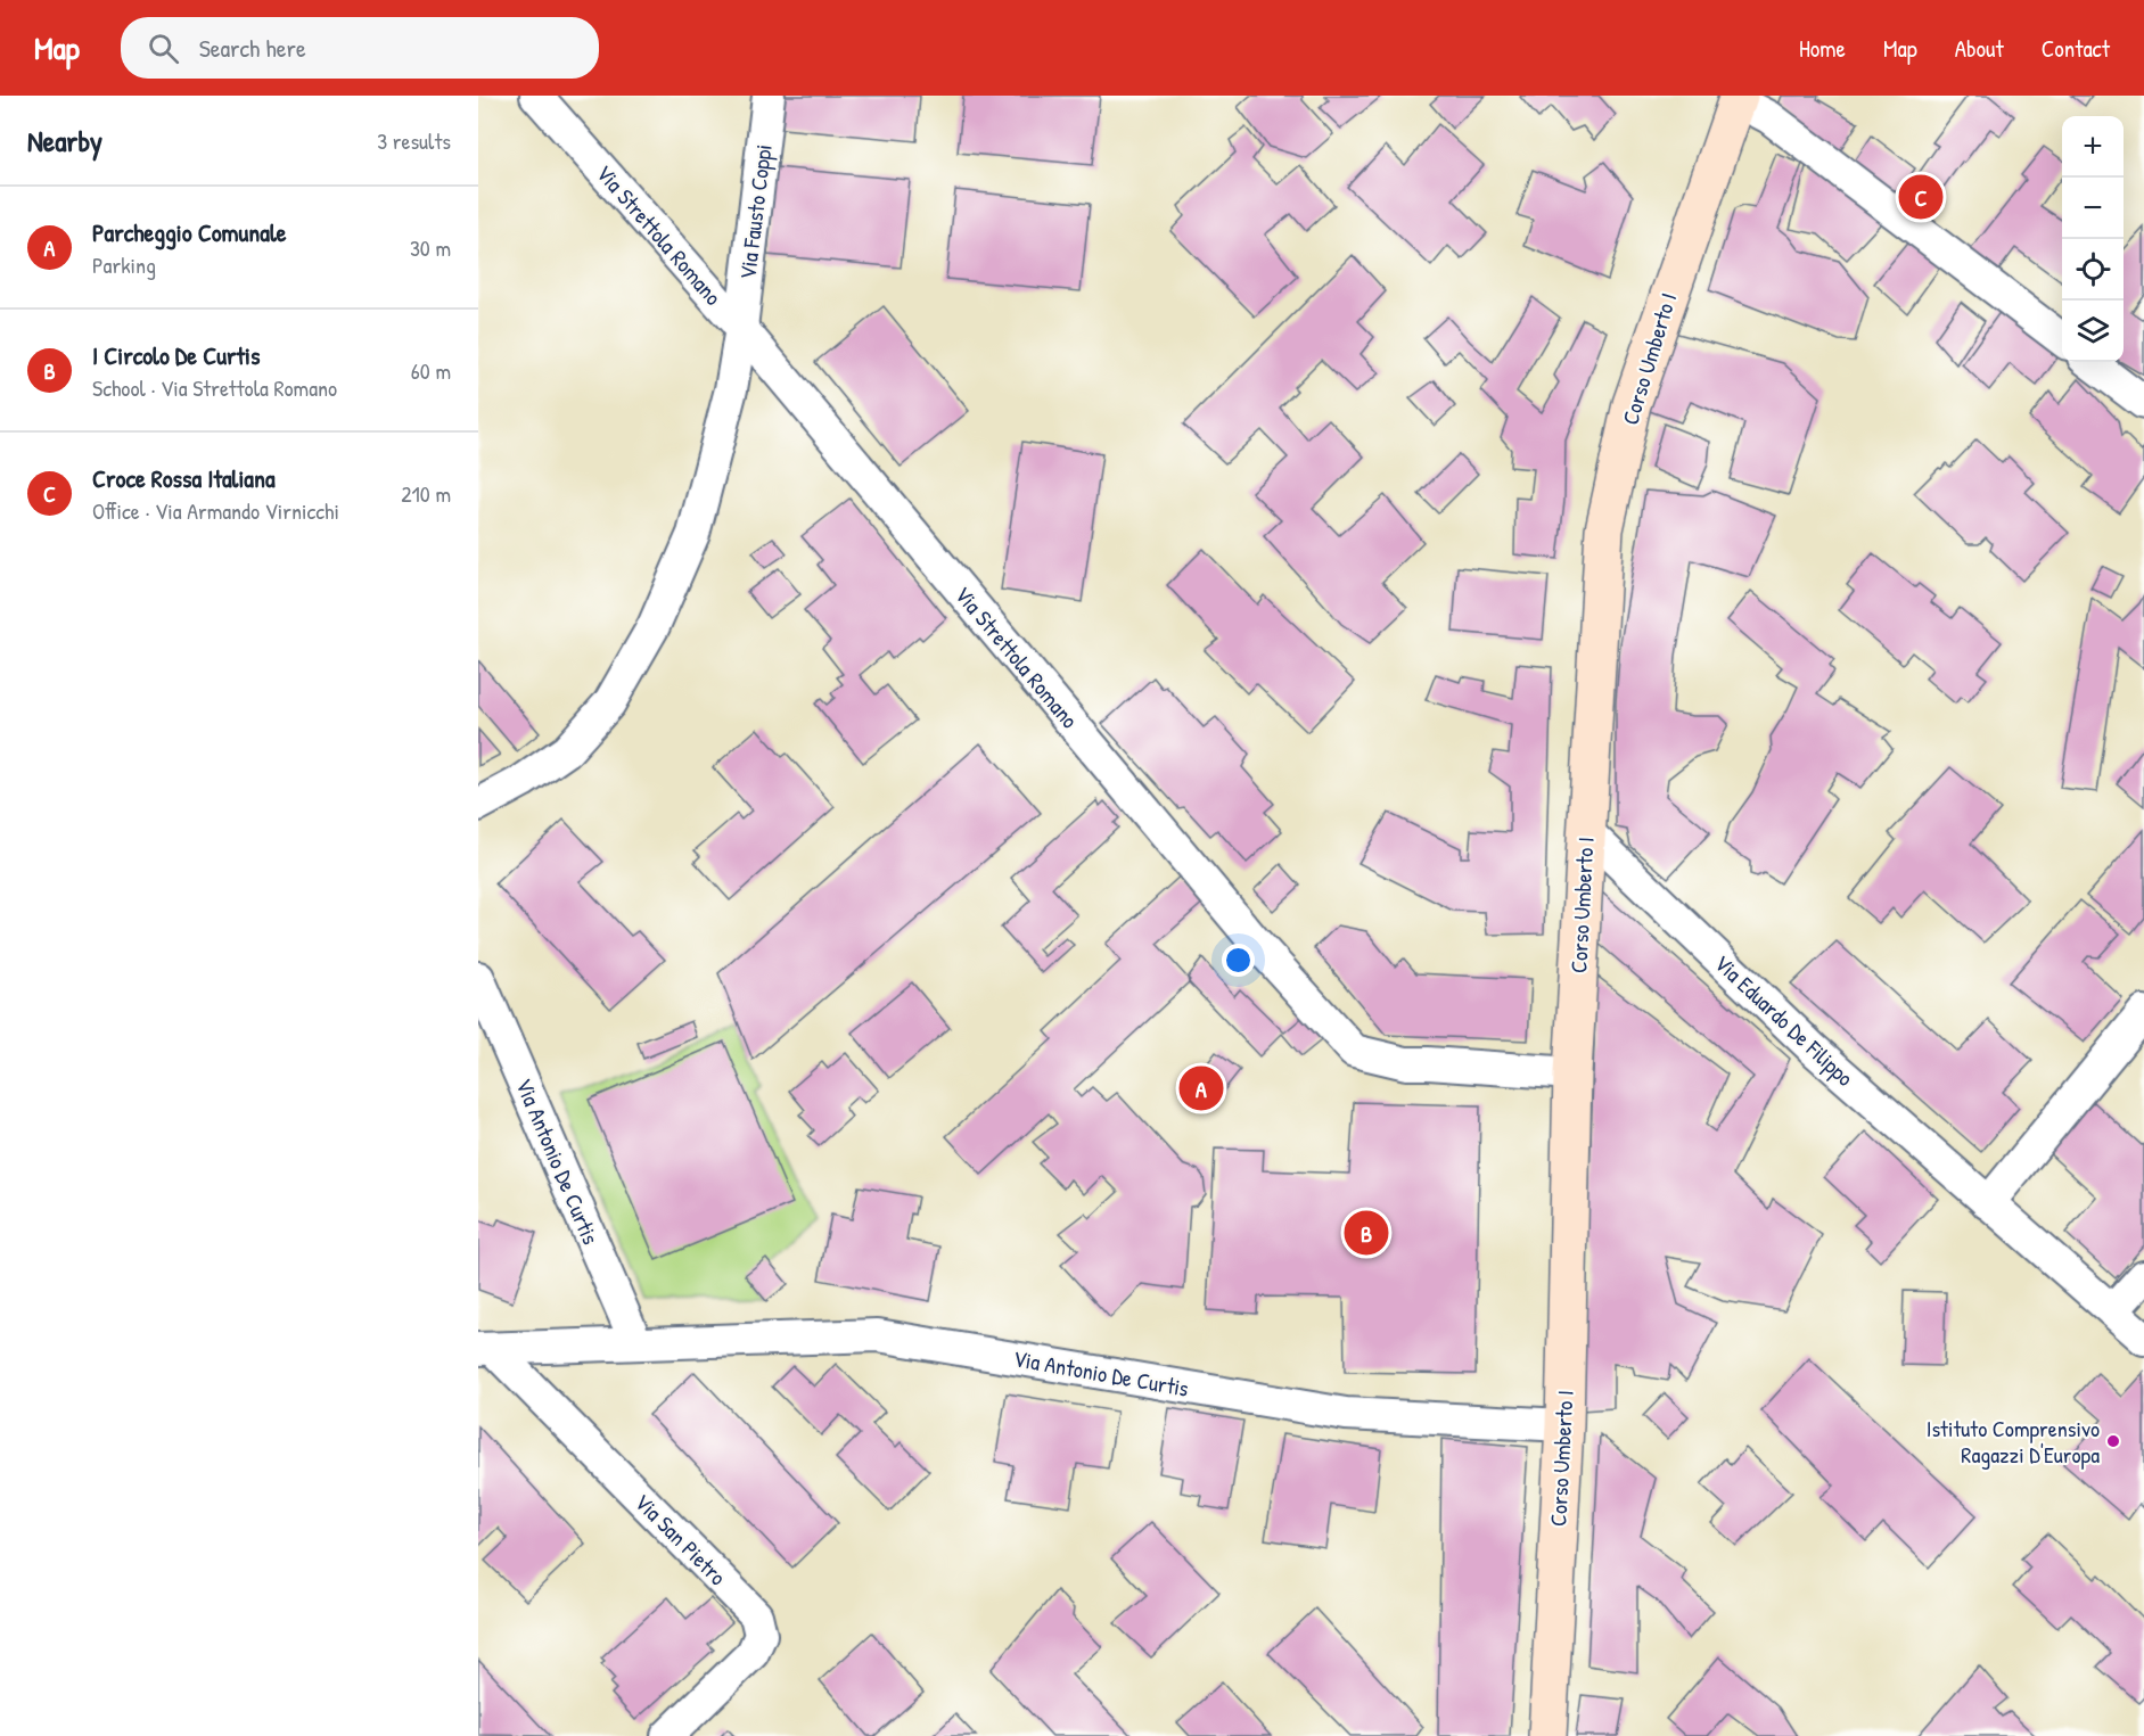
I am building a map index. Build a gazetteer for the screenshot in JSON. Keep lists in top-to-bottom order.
{
  "streets": {
    "main road": ["Corso Umberto I"],
    "street": [
      "Via Fausto Coppi",
      "Via Strettola Romano",
      "Via Eduardo De Filippo",
      "Via Antonio De Curtis",
      "Via San Pietro"
    ]
  },
  "crossings": [
    ["Via Fausto Coppi", "Via Strettola Romano"],
    ["Via Strettola Romano", "Corso Umberto I"],
    ["Corso Umberto I", "Via Eduardo De Filippo"],
    ["Corso Umberto I", "Via Antonio De Curtis"],
    ["Via Antonio De Curtis", "Via San Pietro"]
  ],
  "places": ["Istituto Comprensivo Ragazzi D'Europa"],
  "page": {
    "header": "Map",
    "search": "Search here",
    "nav": [
      "Home",
      "Map",
      "About",
      "Contact"
    ],
    "heading": ["Nearby", "3 results"],
    "map_buttons": ["+", "−"],
    "pins": ["C", "A", "B"],
    "list": [
      {
        "mark": "A",
        "name": "Parcheggio Comunale",
        "note": "Parking",
        "value": "30 m"
      },
      {
        "mark": "B",
        "name": "I Circolo De Curtis",
        "note": "School · Via Strettola Romano",
        "value": "60 m"
      },
      {
        "mark": "C",
        "name": "Croce Rossa Italiana",
        "note": "Office · Via Armando Virnicchi",
        "value": "210 m"
      }
    ]
  }
}
